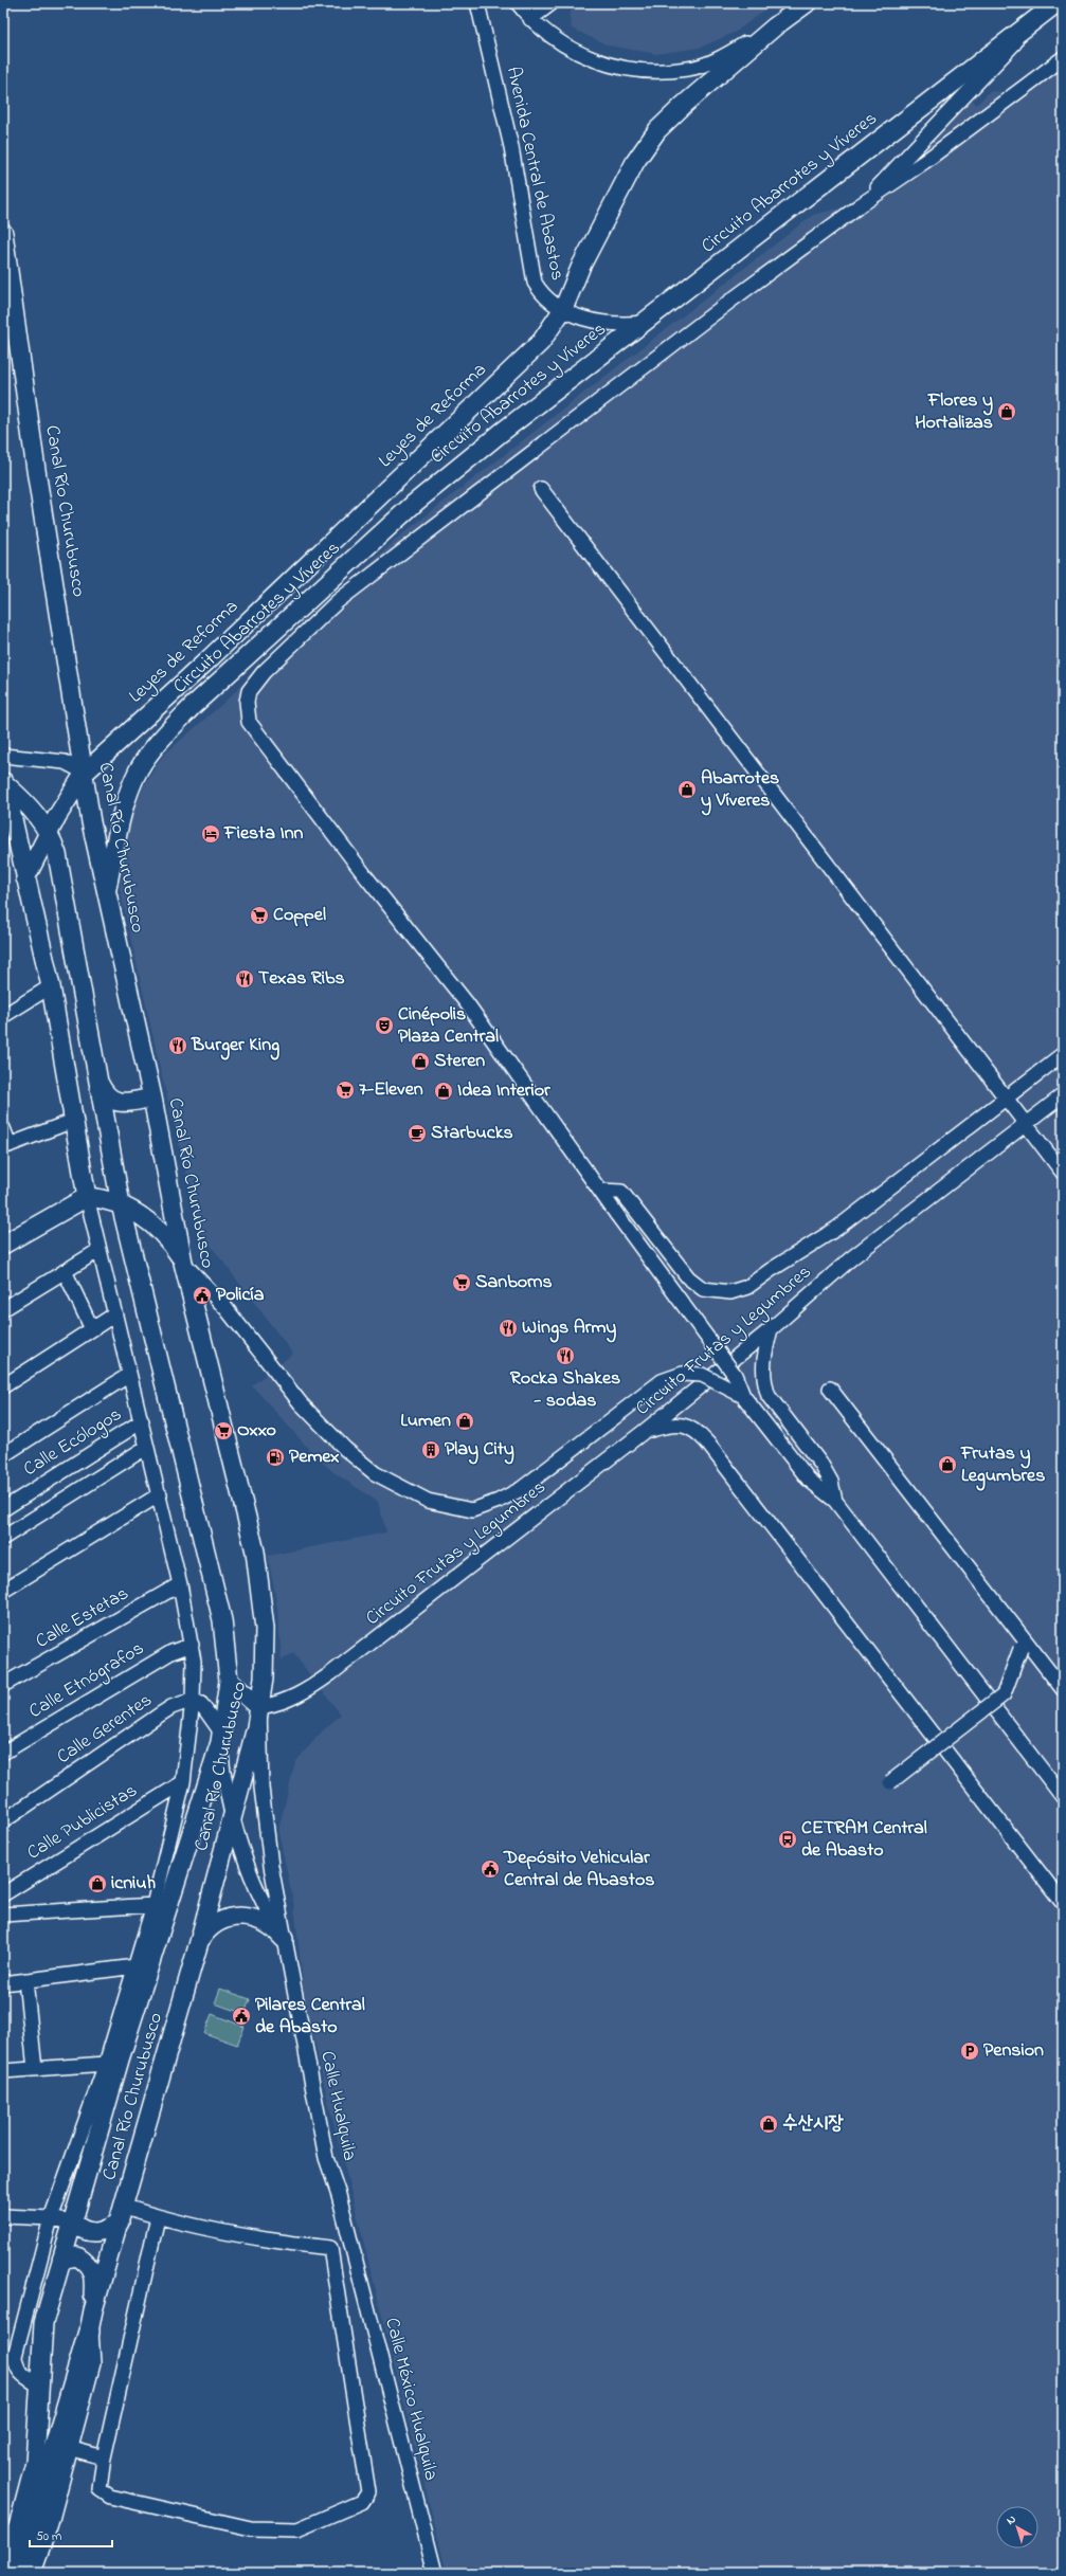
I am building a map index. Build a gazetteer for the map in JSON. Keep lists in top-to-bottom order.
{
  "streets": {
    "main road": ["Circuito Abarrotes y Víveres", "Leyes de Reforma", "Canal Río Churubusco"],
    "street": [
      "Avenida Central de Abastos",
      "Circuito Frutas y Legumbres",
      "Calle Ecólogos",
      "Calle Estetas",
      "Calle Etnógrafos",
      "Calle Gerentes",
      "Calle Publicistas",
      "Calle Hualquila",
      "Calle México Hualquila"
    ]
  },
  "crossings": [
    ["Avenida Central de Abastos", "Circuito Abarrotes y Víveres"],
    ["Avenida Central de Abastos", "Leyes de Reforma"],
    ["Circuito Abarrotes y Víveres", "Canal Río Churubusco"],
    ["Leyes de Reforma", "Canal Río Churubusco"],
    ["Canal Río Churubusco", "Circuito Frutas y Legumbres"],
    ["Canal Río Churubusco", "Calle Ecólogos"],
    ["Canal Río Churubusco", "Calle Estetas"],
    ["Canal Río Churubusco", "Calle Etnógrafos"],
    ["Canal Río Churubusco", "Calle Gerentes"],
    ["Canal Río Churubusco", "Calle Publicistas"],
    ["Canal Río Churubusco", "Calle Hualquila"],
    ["Circuito Frutas y Legumbres", "Calle Hualquila"],
    ["Calle Hualquila", "Calle México Hualquila"]
  ],
  "places": {
    "shop": [
      "Flores y Hortalizas",
      "Abarrotes y Víveres",
      "Steren",
      "Idea Interior",
      "Lumen",
      "Frutas y Legumbres",
      "icniuh",
      "수산시장"
    ],
    "hotel": ["Fiesta Inn"],
    "supermarket": [
      "Coppel",
      "7-Eleven",
      "Sanborns",
      "Oxxo"
    ],
    "restaurant": [
      "Texas Ribs",
      "Burger King",
      "Wings Army",
      "Rocka Shakes - sodas"
    ],
    "theatre": ["Cinépolis Plaza Central"],
    "cafe": ["Starbucks"],
    "public building": ["Policía", "Depósito Vehicular Central de Abastos", "Pilares Central de Abasto"],
    "building": ["Play City"],
    "fuel station": ["Pemex"],
    "bus stop": ["CETRAM Central de Abasto"],
    "parking": ["Pension"]
  },
  "scale_bar": "50 m",
  "north": "top left"
}
